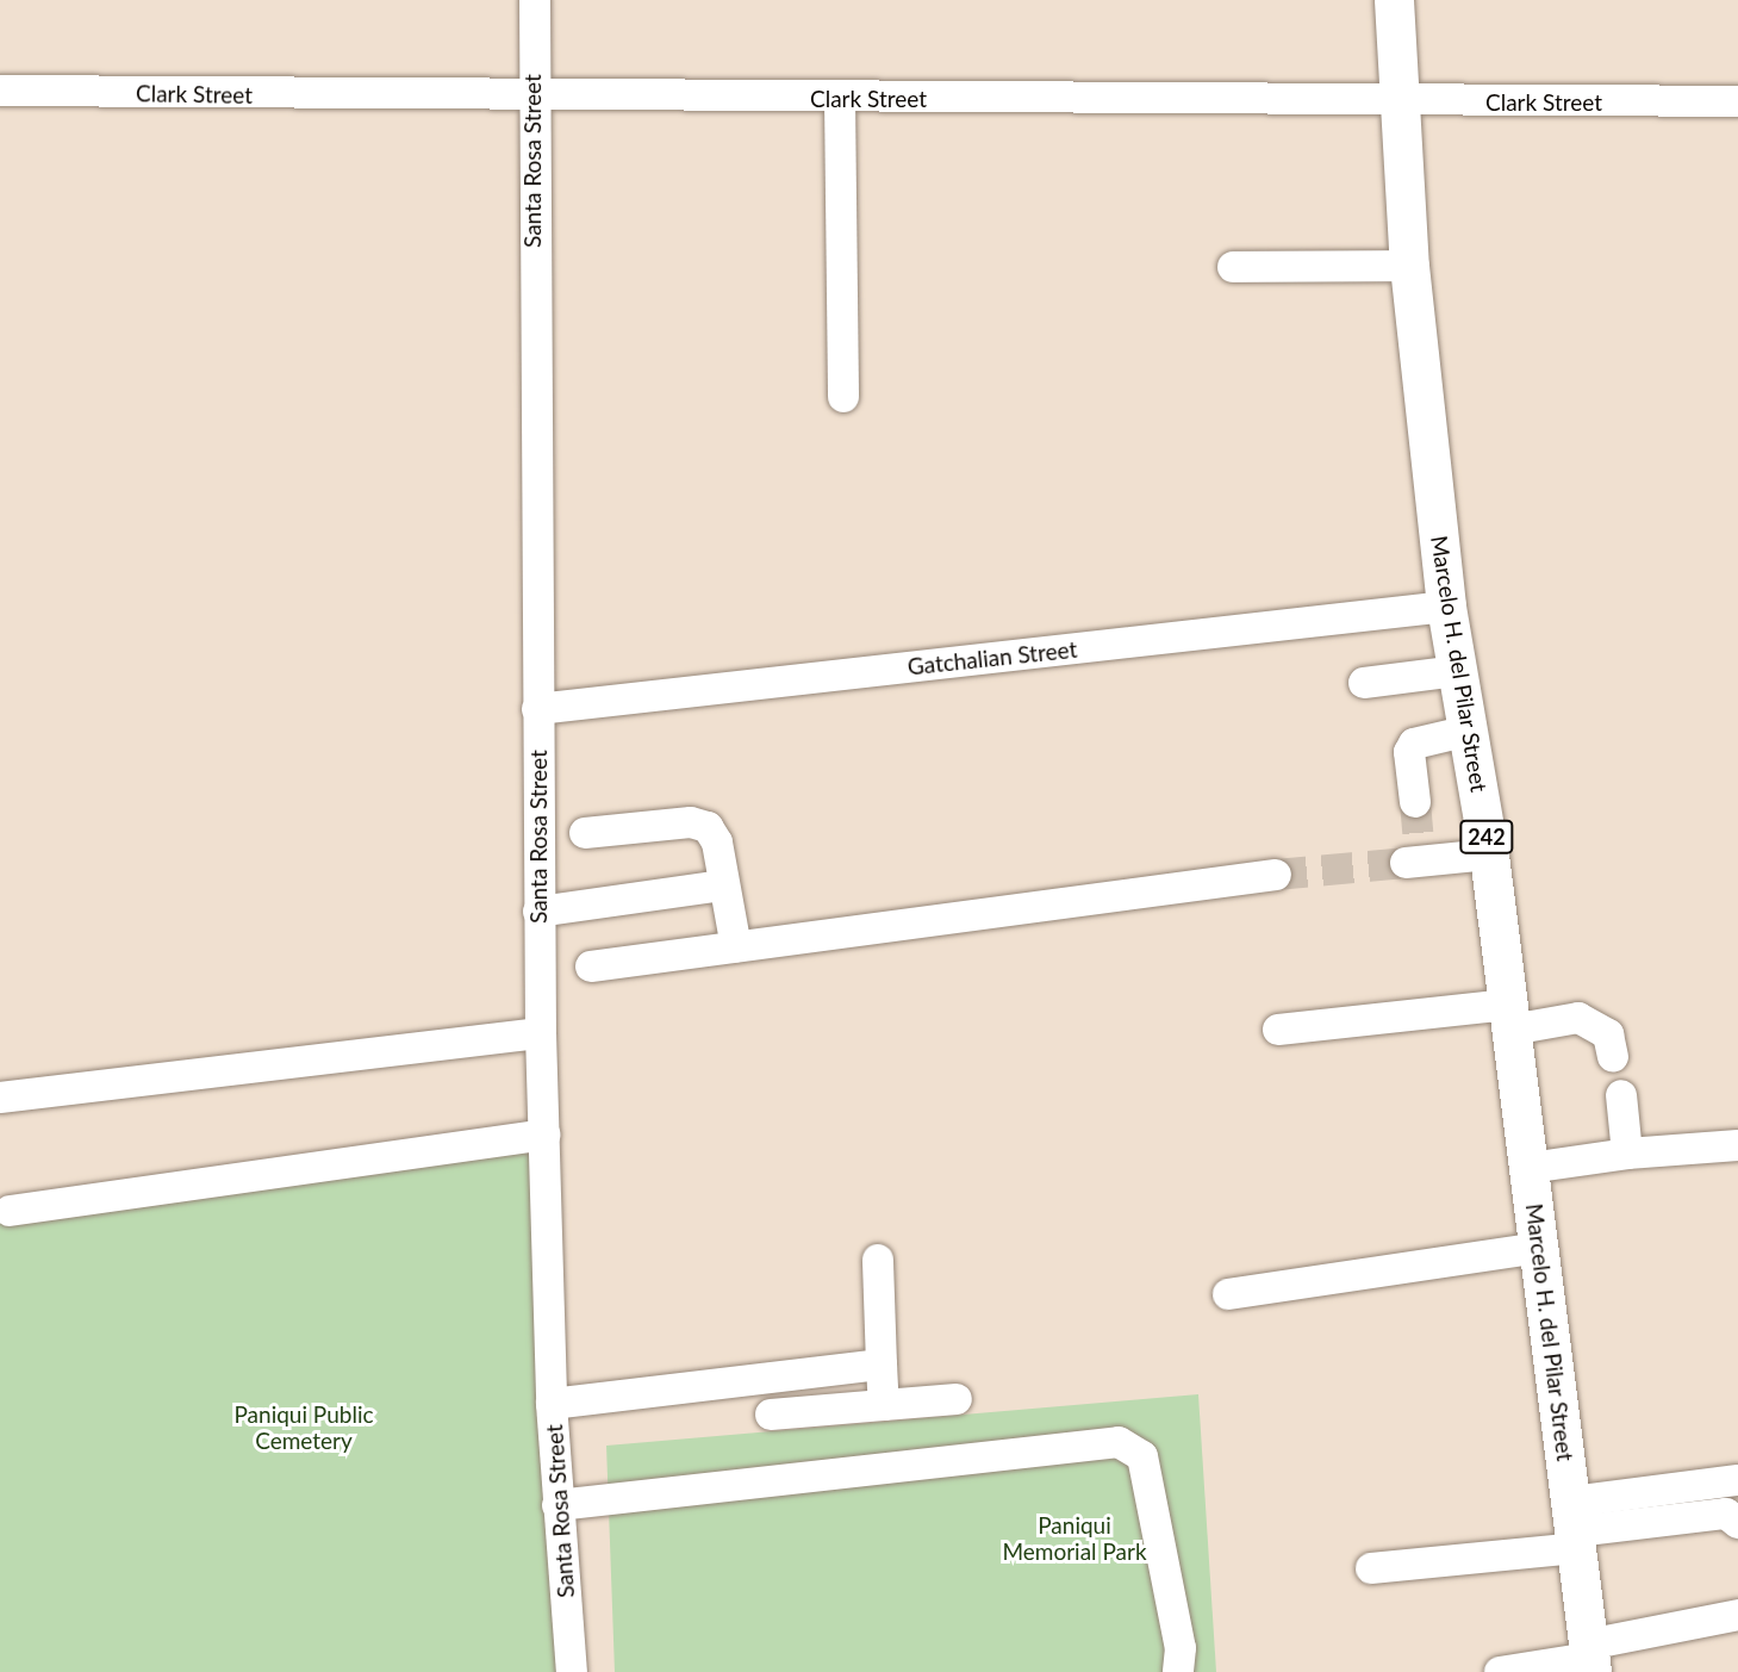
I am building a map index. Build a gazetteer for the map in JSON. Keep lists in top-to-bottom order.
{
  "streets": {
    "main road": ["Marcelo H. del Pilar Street", "242"],
    "street": ["Clark Street", "Santa Rosa Street", "Gatchalian Street"]
  },
  "crossings": [
    ["Clark Street", "Santa Rosa Street"],
    ["Clark Street", "Marcelo H. del Pilar Street"],
    ["Santa Rosa Street", "Gatchalian Street"],
    ["Gatchalian Street", "Marcelo H. del Pilar Street"]
  ],
  "parks": ["Paniqui Public Cemetery", "Paniqui Memorial Park"]
}
